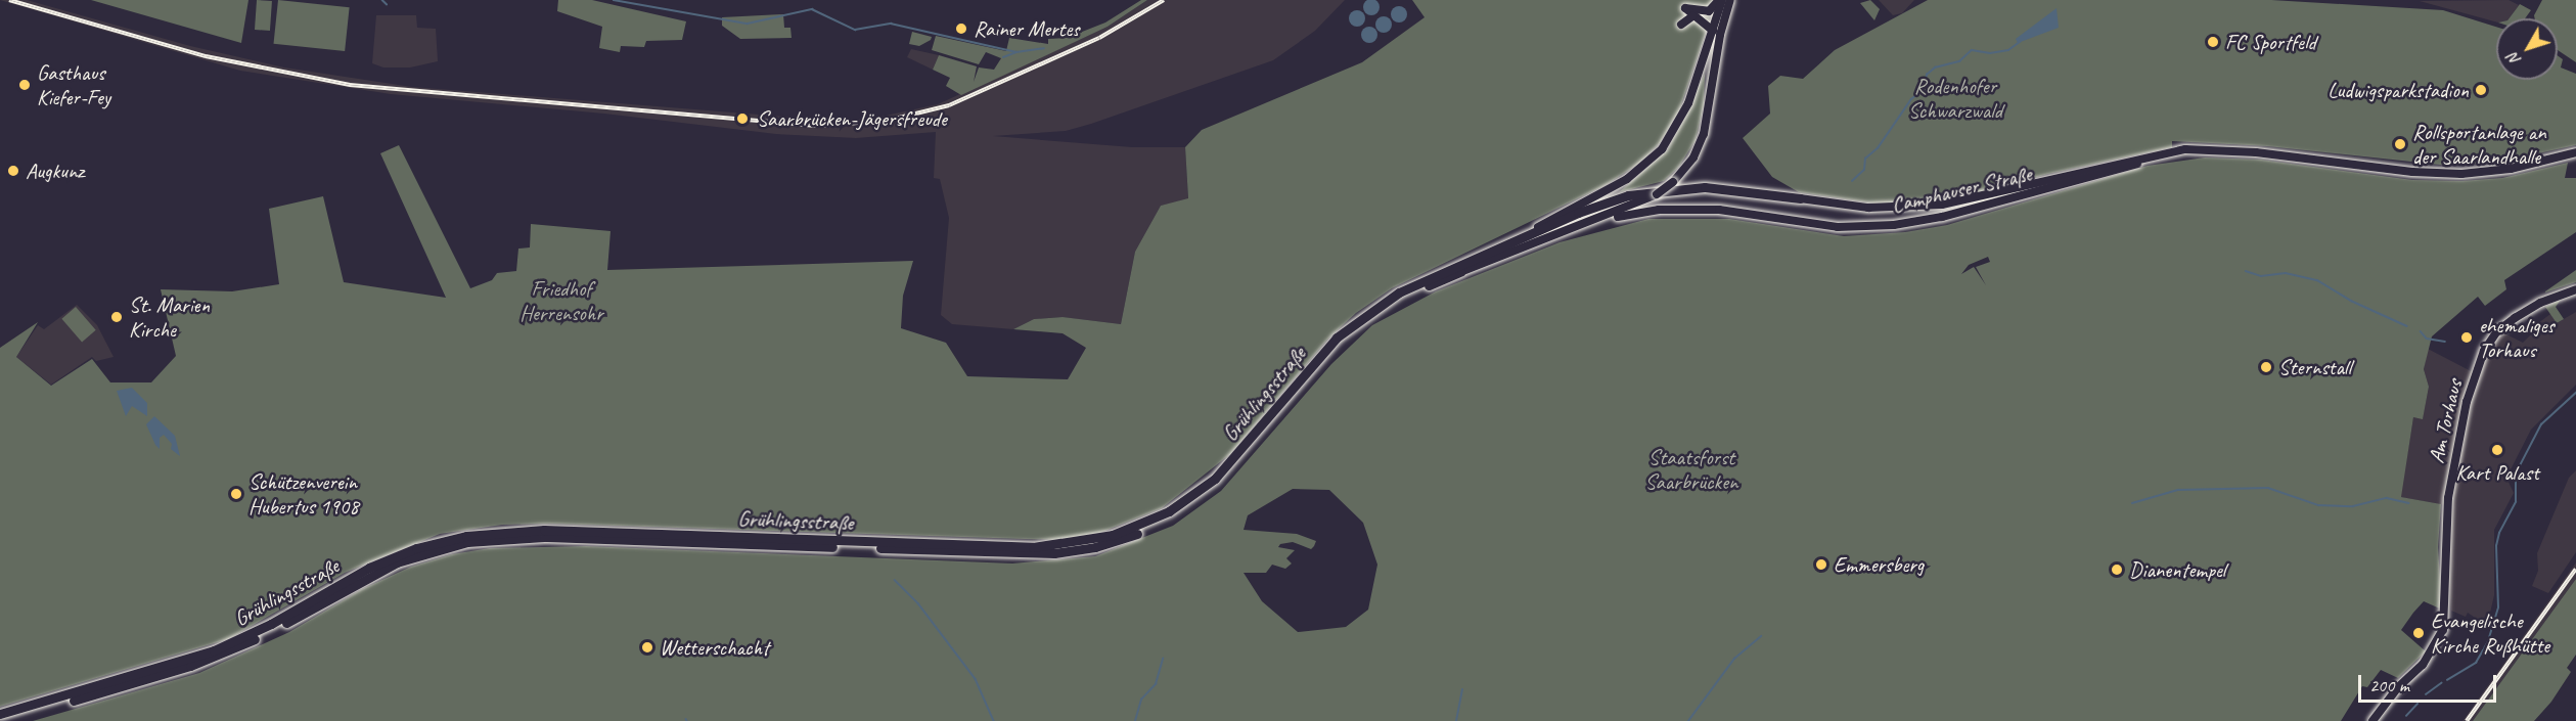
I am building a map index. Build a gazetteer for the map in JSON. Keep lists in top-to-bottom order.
{
  "streets": {
    "highway": ["Grühlingsstraße"],
    "main road": ["Camphauser Straße", "Am Torhaus"]
  },
  "crossings": [
    ["Camphauser Straße", "Grühlingsstraße"]
  ],
  "parks": ["Rodenhofer Schwarzwald", "Friedhof Herrensohr", "Staatsforst Saarbrücken"],
  "places": [
    "Rainer Mertes",
    "FC Sportfeld",
    "Gasthaus Kiefer-Fey",
    "Ludwigsparkstadion",
    "Saarbrücken-Jägersfreude",
    "Rollsportanlage an der Saarlandhalle",
    "Augkunz",
    "St. Marien Kirche",
    "ehemaliges Torhaus",
    "Sternstall",
    "Kart Palast",
    "Schützenverein Hubertus 1908",
    "Emmersberg",
    "Dianentempel",
    "Evangelische Kirche Rußhütte",
    "Wetterschacht"
  ],
  "scale_bar": "200 m",
  "north": "bottom left"
}
